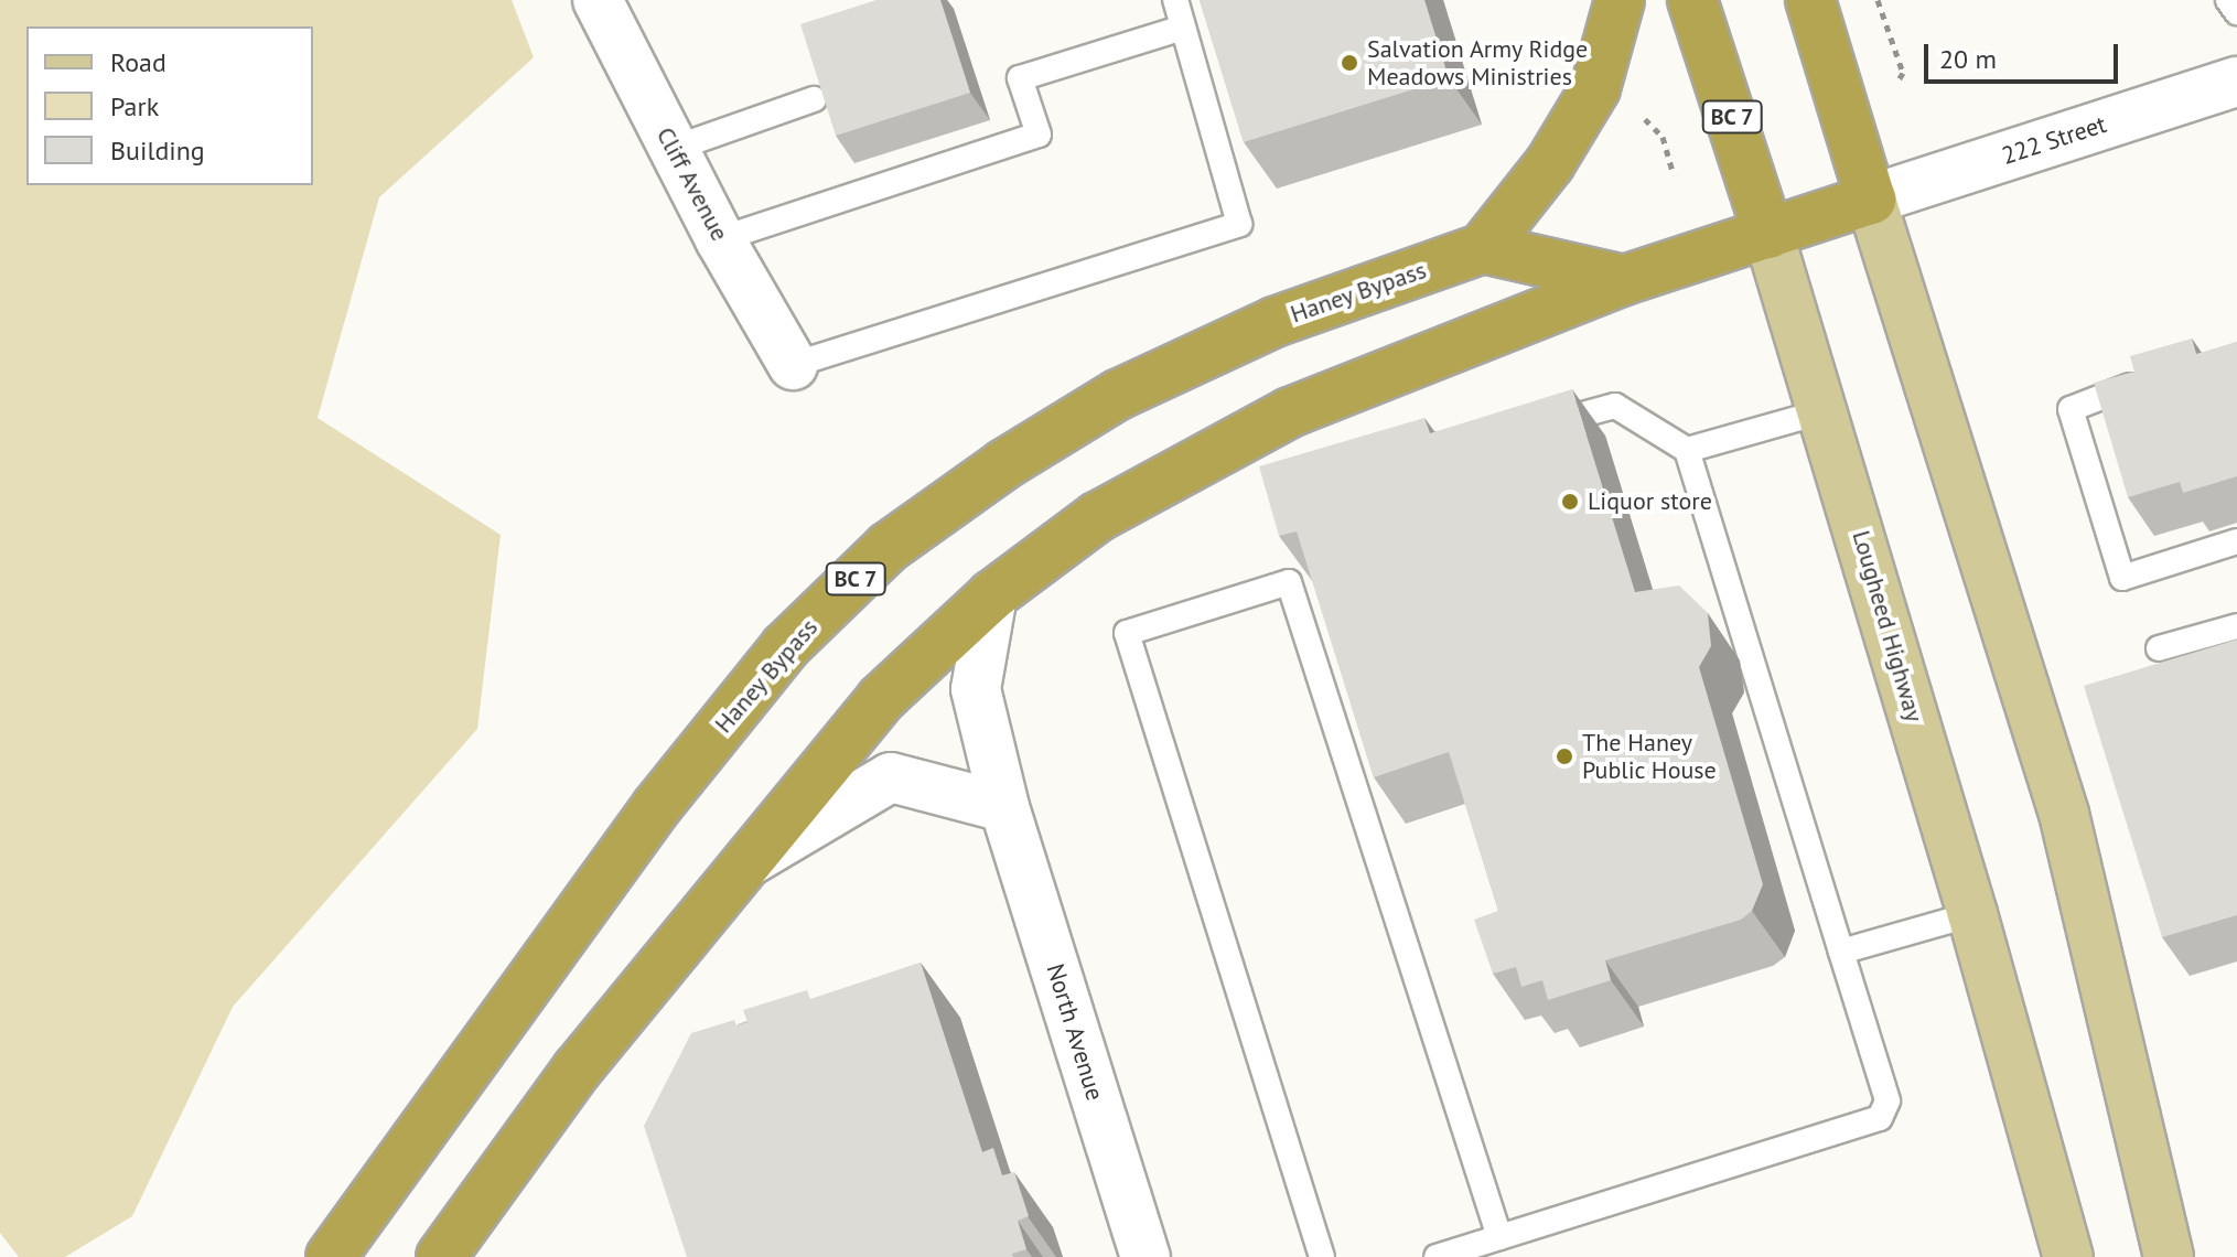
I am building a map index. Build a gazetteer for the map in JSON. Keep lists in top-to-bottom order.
{
  "streets": {
    "highway": ["BC 7", "Haney Bypass", "Lougheed Highway"],
    "street": ["222 Street", "Cliff Avenue", "North Avenue"]
  },
  "places": ["Salvation Army Ridge Meadows Ministries", "Liquor store", "The Haney Public House"],
  "legend": ["Road", "Park", "Building"],
  "scale_bar": "20 m"
}
